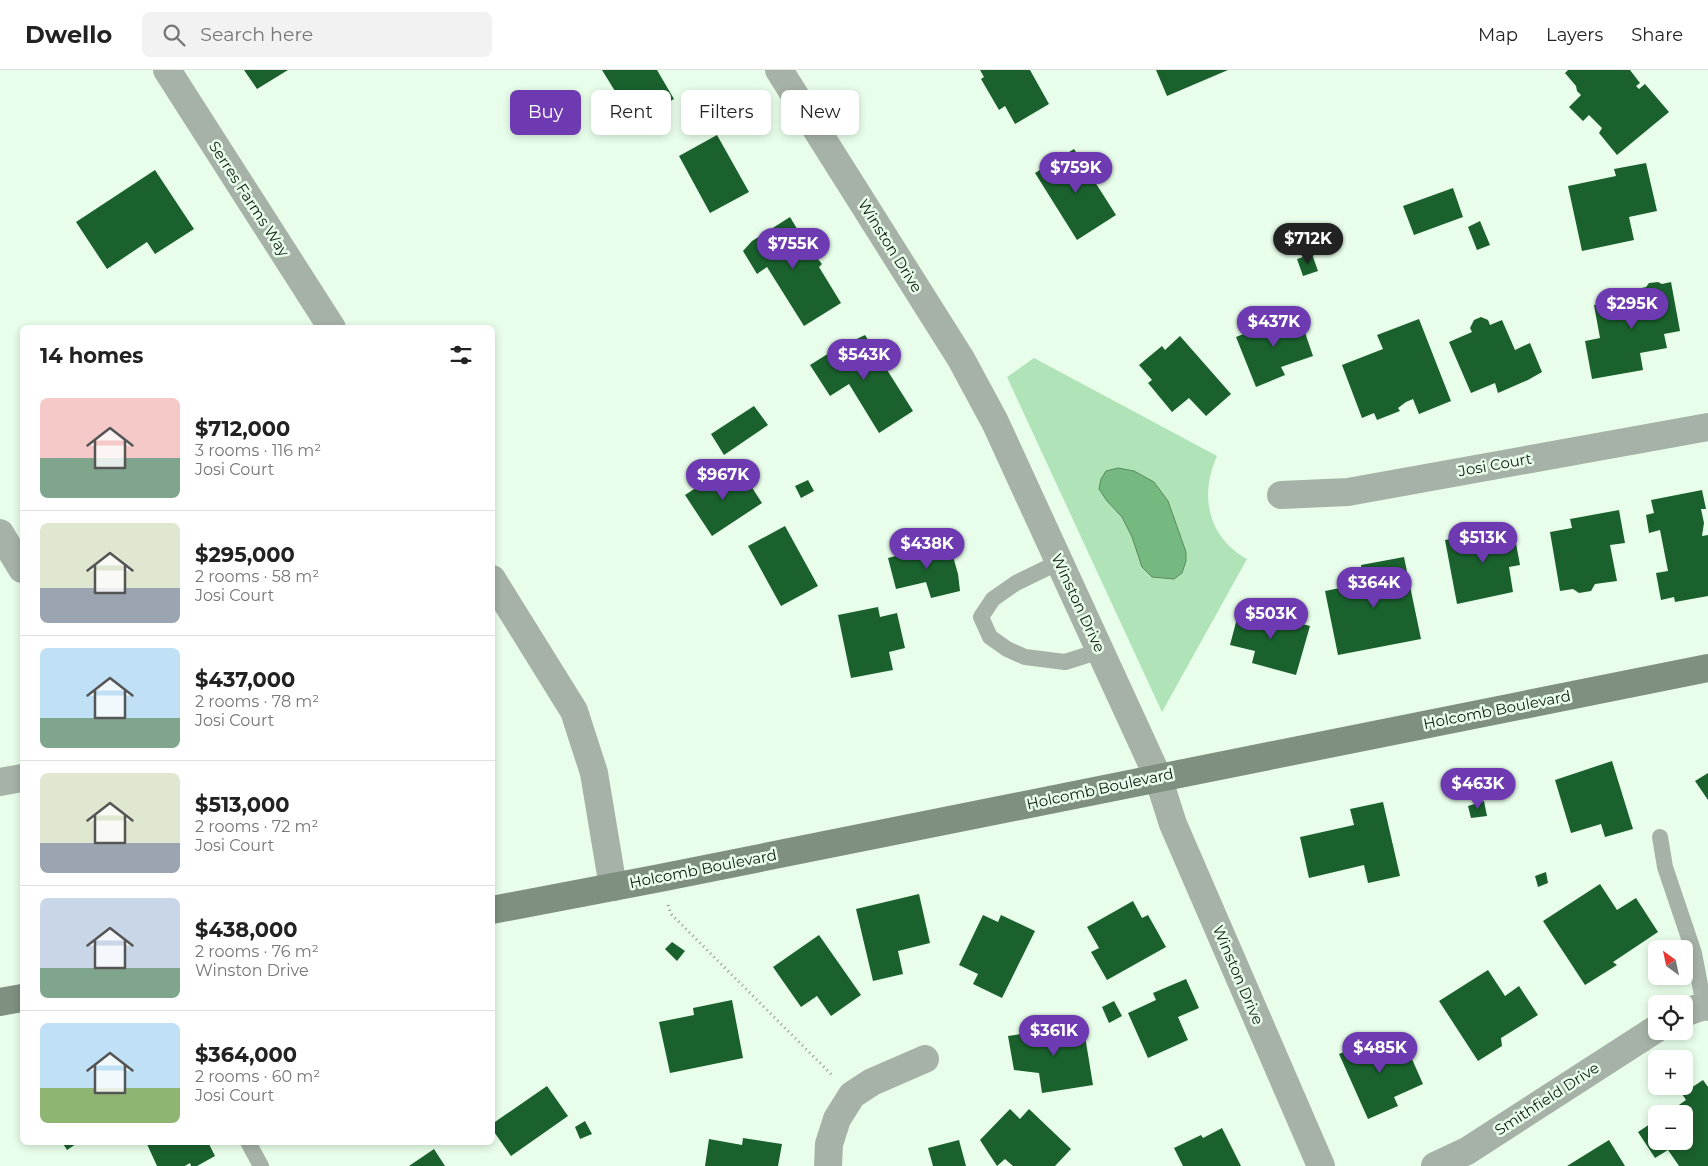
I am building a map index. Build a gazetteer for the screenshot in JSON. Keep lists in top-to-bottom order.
{
  "streets": {
    "street": [
      "Serres Farms Way",
      "Winston Drive",
      "Josi Court",
      "Holcomb Boulevard",
      "Smithfield Drive"
    ]
  },
  "crossings": [
    ["Winston Drive", "Holcomb Boulevard"]
  ],
  "north": "top left",
  "page": {
    "header": "Dwello",
    "search": "Search here",
    "nav": ["Map", "Layers", "Share"],
    "chip": [
      "Buy",
      "Rent",
      "Filters",
      "New"
    ],
    "price": [
      "$759K",
      "$712K",
      "$755K",
      "$295K",
      "$437K",
      "$543K",
      "$967K",
      "$513K",
      "$438K",
      "$364K",
      "$503K",
      "$463K",
      "$361K",
      "$485K"
    ],
    "heading": "14 homes",
    "list": [
      {
        "name": "$712,000",
        "note": "3 rooms · 116 m² · Josi Court"
      },
      {
        "name": "$295,000",
        "note": "2 rooms · 58 m² · Josi Court"
      },
      {
        "name": "$437,000",
        "note": "2 rooms · 78 m² · Josi Court"
      },
      {
        "name": "$513,000",
        "note": "2 rooms · 72 m² · Josi Court"
      },
      {
        "name": "$438,000",
        "note": "2 rooms · 76 m² · Winston Drive"
      },
      {
        "name": "$364,000",
        "note": "2 rooms · 60 m² · Josi Court"
      }
    ],
    "map_buttons": ["+", "−"]
  }
}
